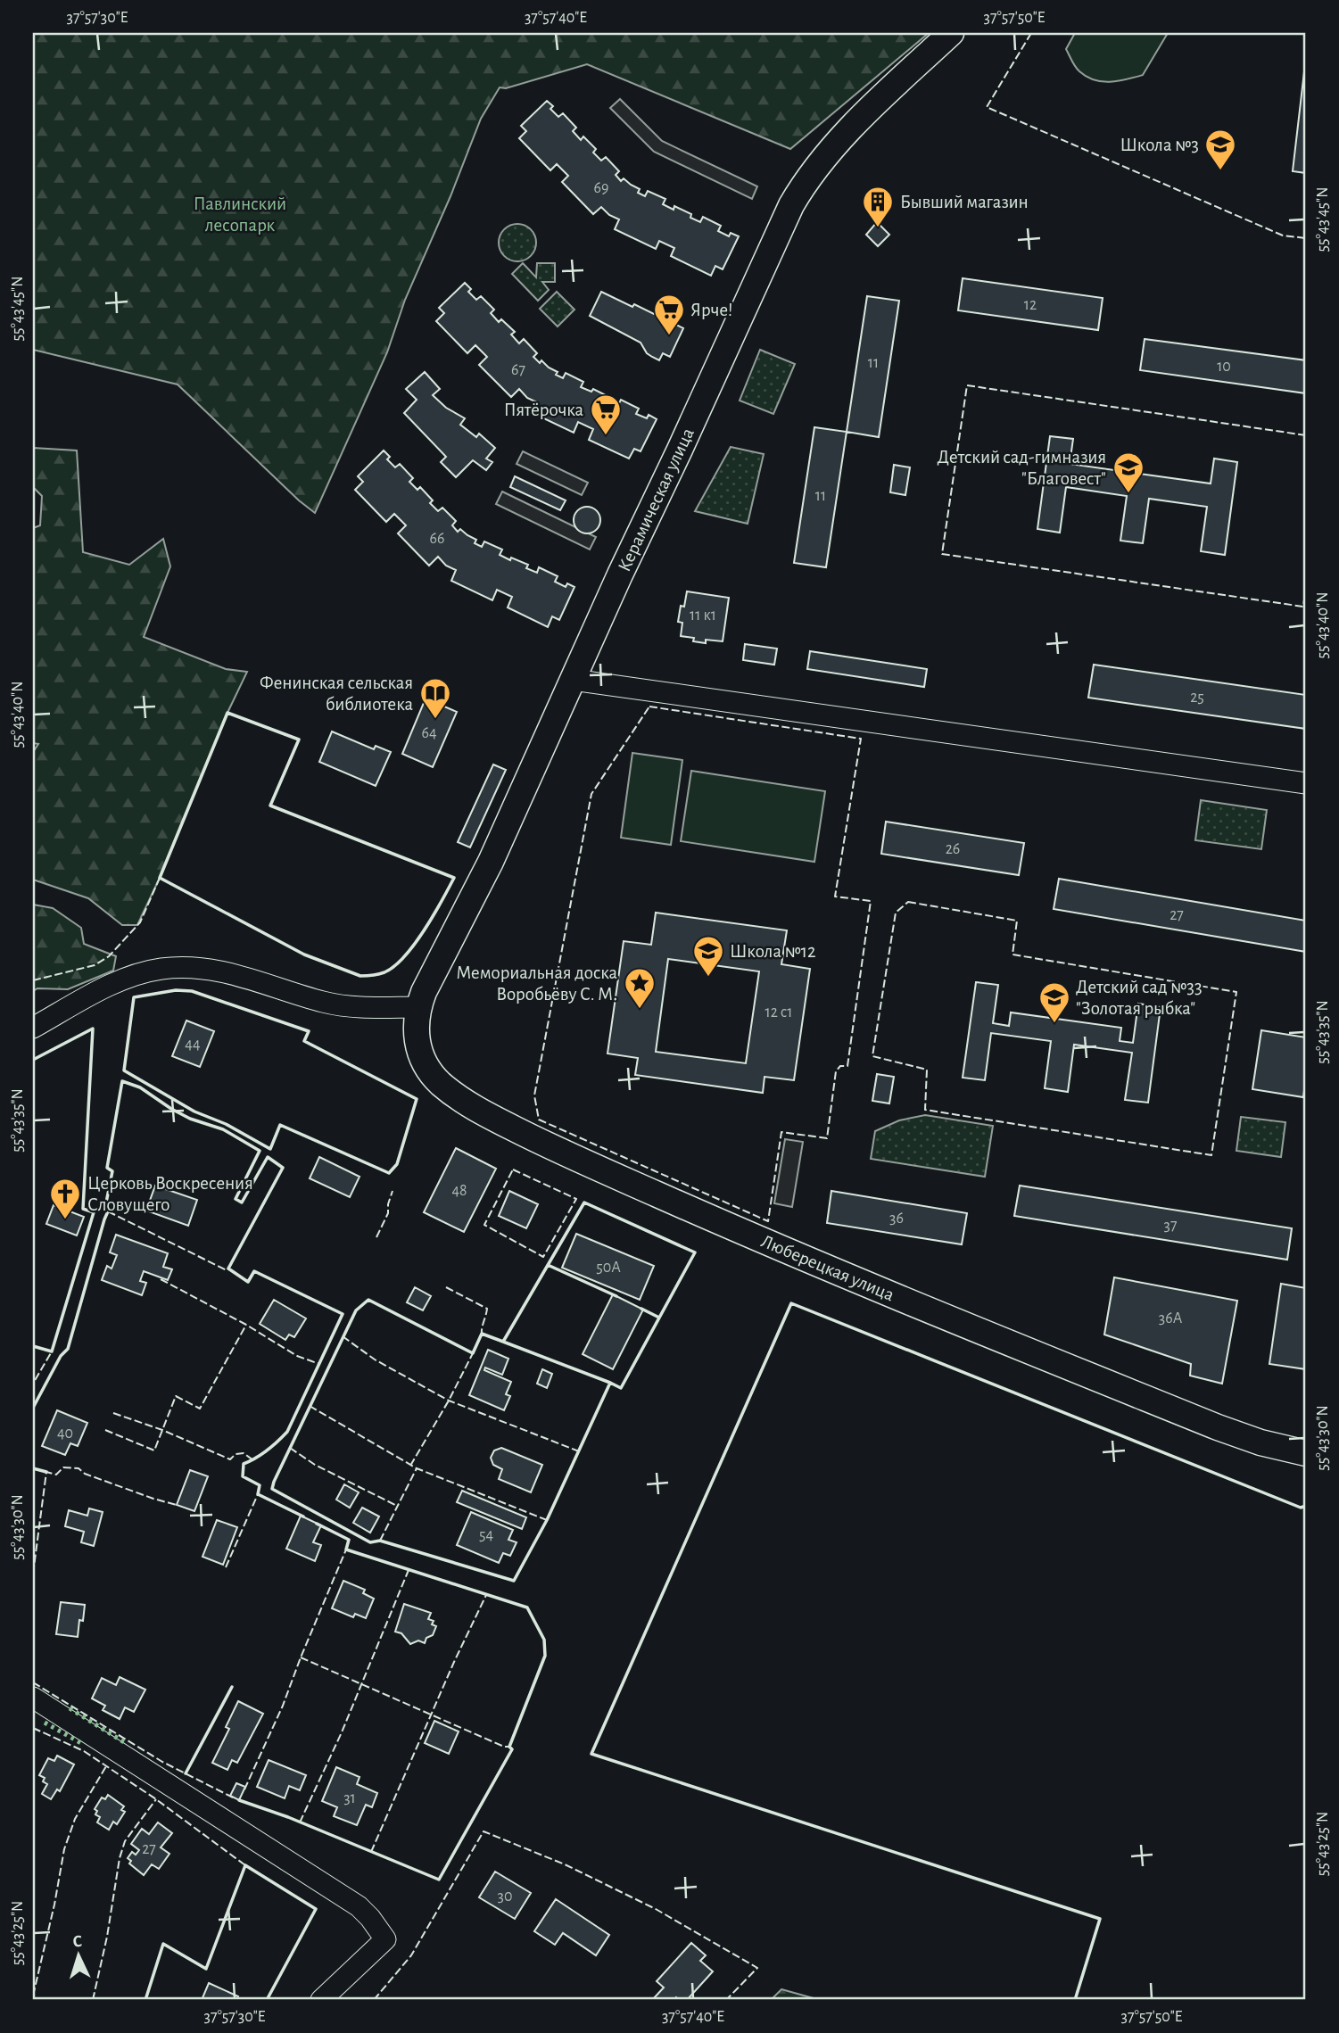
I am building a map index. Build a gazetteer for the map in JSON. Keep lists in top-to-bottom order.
{
  "streets": {
    "main road": ["Керамическая улица", "Люберецкая улица"]
  },
  "crossings": [
    ["Керамическая улица", "Люберецкая улица"]
  ],
  "parks": ["Павлинский лесопарк"],
  "places": {
    "school or university": [
      "Школа №3",
      "Детский сад-гимназия \"Благовест\"",
      "Школа №12",
      "Детский сад №33 \"Золотая рыбка\""
    ],
    "building": ["Бывший магазин"],
    "supermarket": ["Ярче!", "Пятёрочка"],
    "library": ["Фенинская сельская библиотека"],
    "place": ["Мемориальная доска Воробьёву С. М."],
    "church": ["Церковь Воскресения Словущего"]
  },
  "house_numbers": [
    "69",
    "12",
    "11",
    "10",
    "67",
    "11",
    "66",
    "11 к1",
    "25",
    "64",
    "26",
    "27",
    "12 с1",
    "44",
    "48",
    "36",
    "37",
    "50А",
    "36А",
    "40",
    "54",
    "31",
    "27",
    "30"
  ],
  "north": "top",
  "coordinates": [
    "37°57'30\"E",
    "37°57'40\"E",
    "37°57'50\"E",
    "55°43'45\"N",
    "55°43'40\"N",
    "55°43'35\"N",
    "55°43'30\"N",
    "55°43'25\"N"
  ]
}
